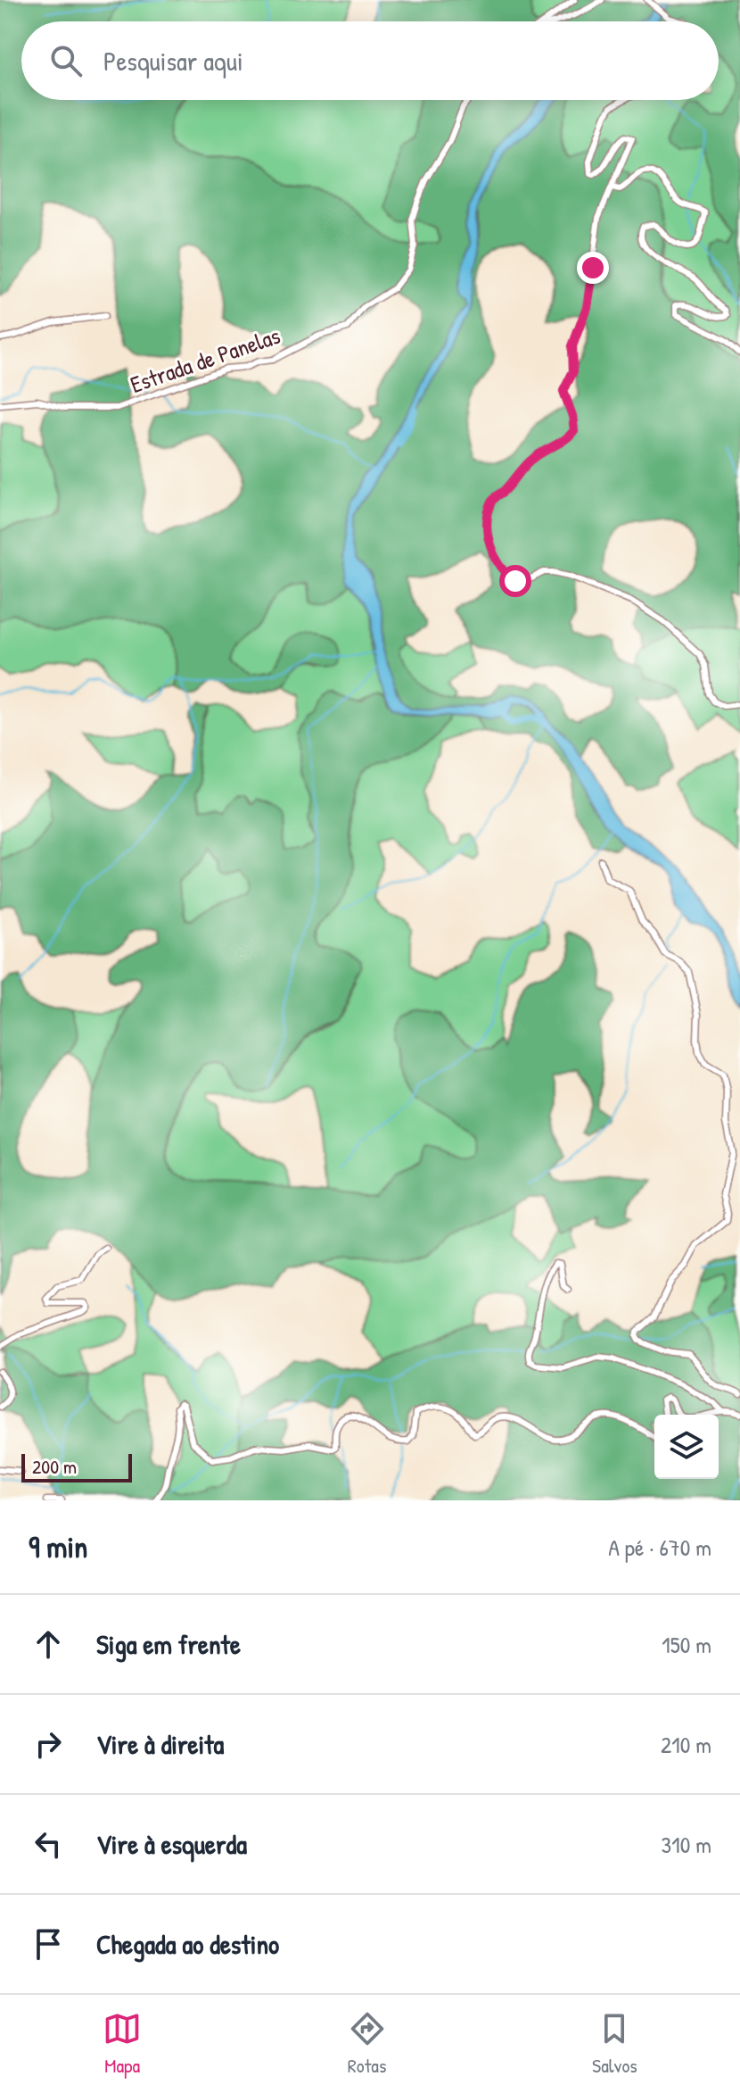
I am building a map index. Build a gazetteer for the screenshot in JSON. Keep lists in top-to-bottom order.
{
  "streets": {
    "street": ["Estrada de Panelas"]
  },
  "scale_bar": "200 m",
  "page": {
    "search": "Pesquisar aqui",
    "scale": "200 m",
    "heading": ["9 min", "A pé · 670 m"],
    "list": [
      ["Siga em frente", "150 m"],
      ["Vire à direita", "210 m"],
      ["Vire à esquerda", "310 m"],
      "Chegada ao destino"
    ],
    "nav": ["Mapa", "Rotas", "Salvos"]
  }
}
